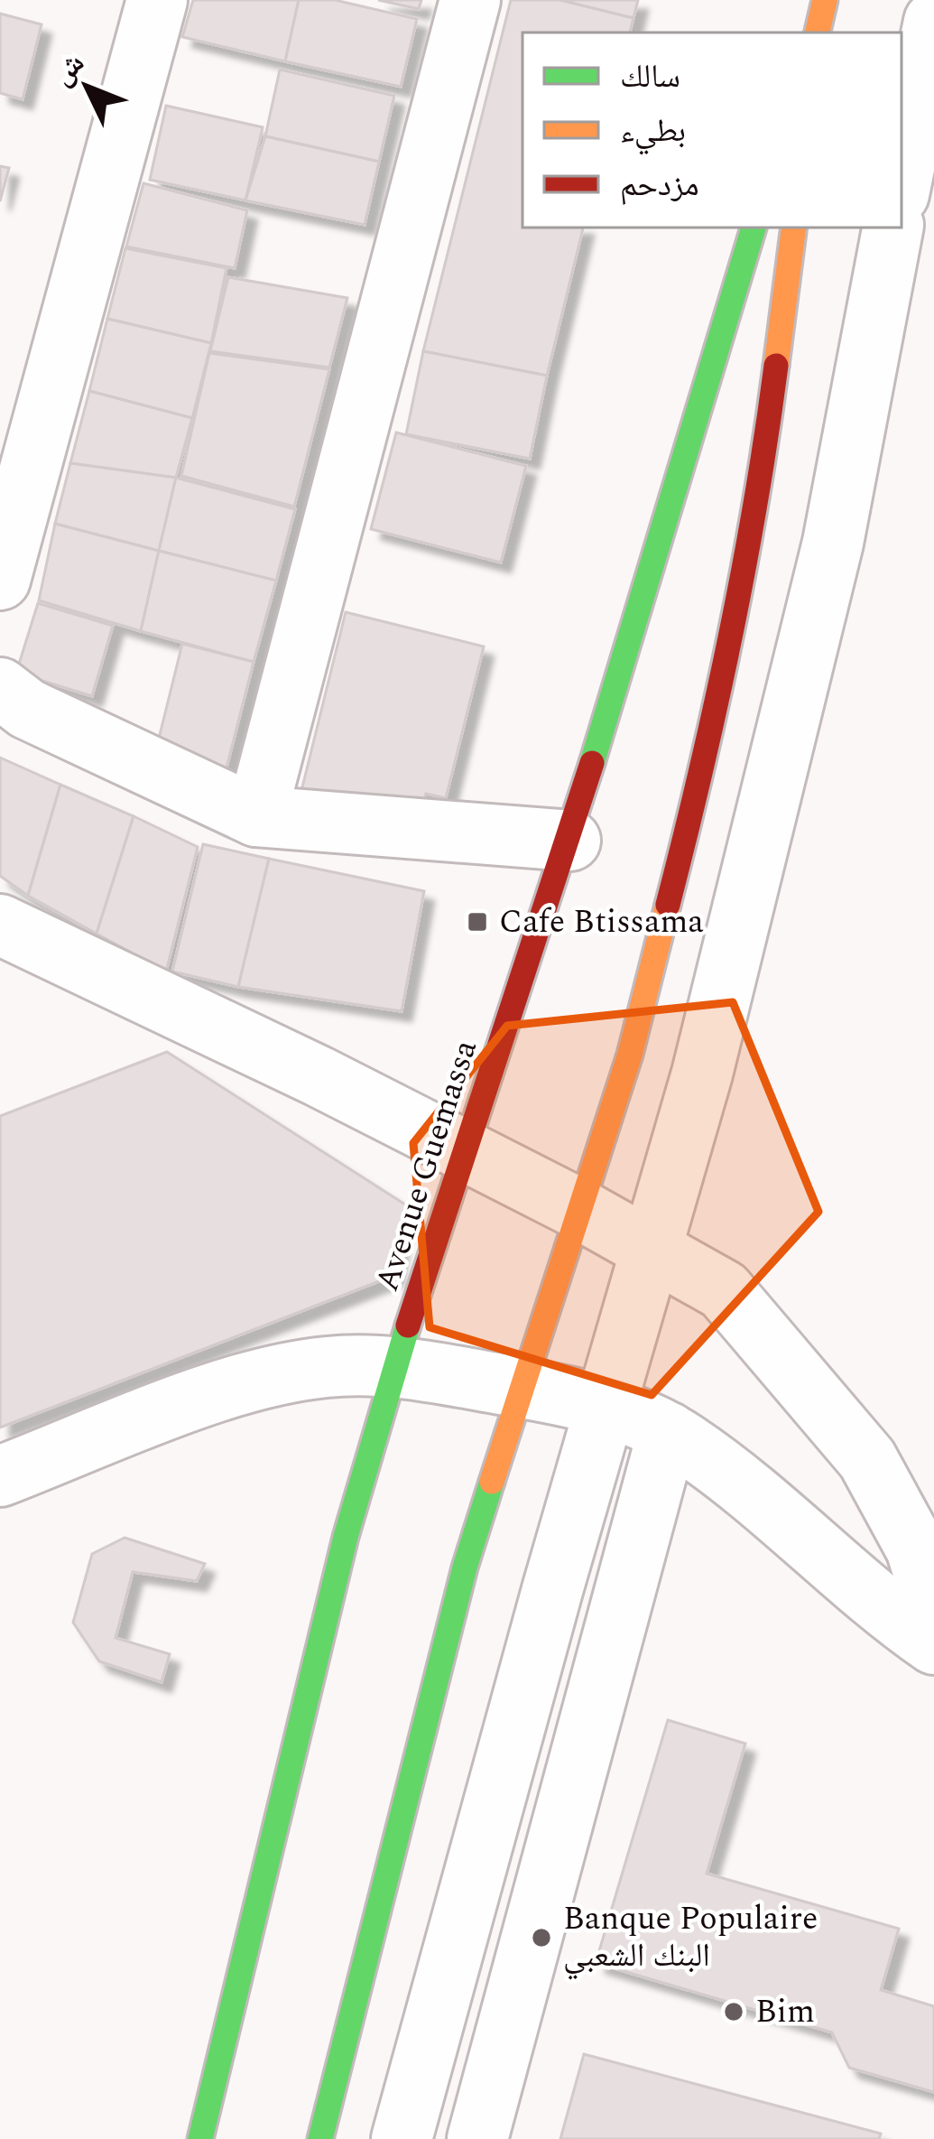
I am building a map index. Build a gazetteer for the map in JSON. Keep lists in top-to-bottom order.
{
  "streets": {
    "main road": ["Avenue Guemassa"]
  },
  "places": {
    "transit": ["Cafe Btissama"],
    "other": ["Banque Populaire البنك الشعبي", "Bim"]
  },
  "legend": ["سالك", "بطيء", "مزدحم"],
  "north": "top left"
}
